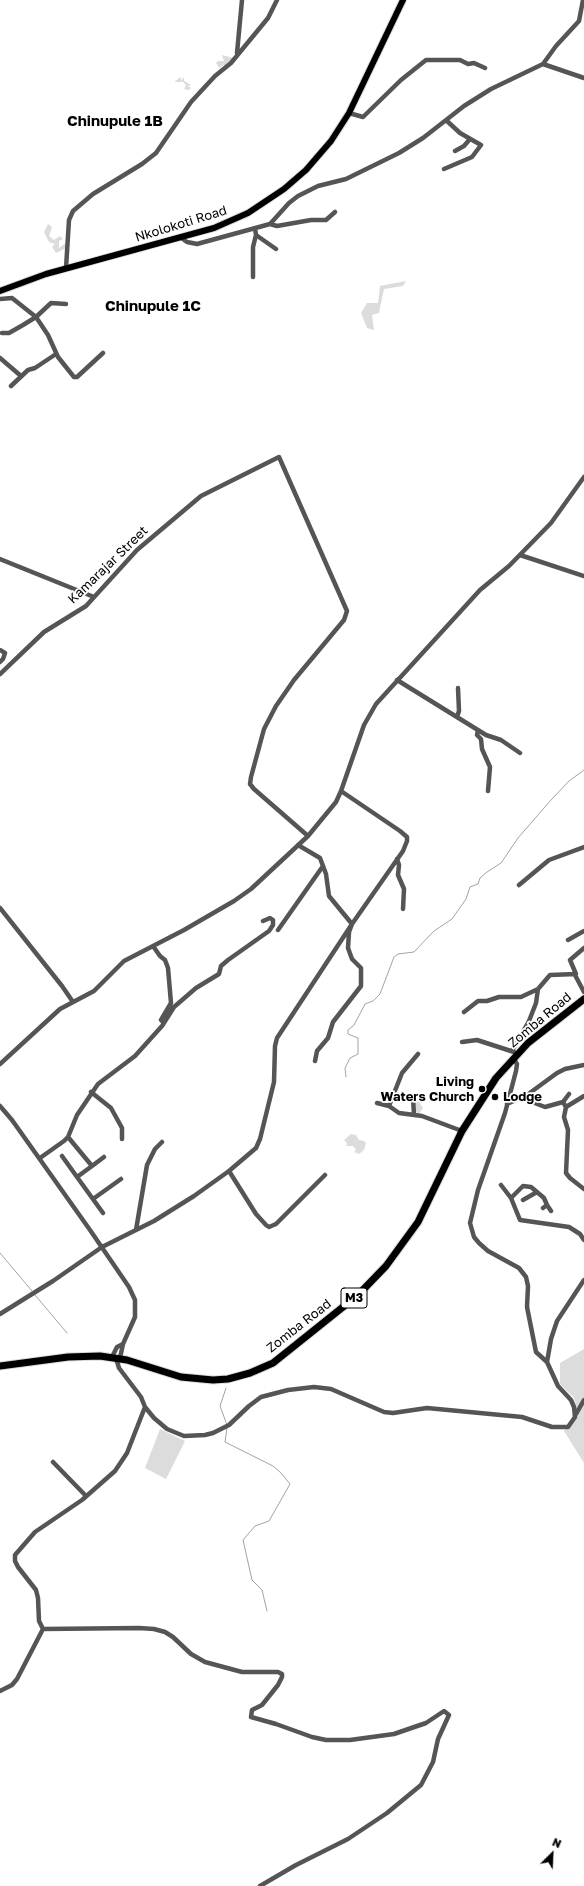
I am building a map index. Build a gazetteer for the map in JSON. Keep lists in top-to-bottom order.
{
  "streets": {
    "highway": ["Zomba Road", "M3"],
    "main road": ["Nkolokoti Road"],
    "street": ["Kamarajar Street"]
  },
  "districts": ["Chinupule 1B", "Chinupule 1C"],
  "places": ["Living Waters Church", "Lodge"],
  "north": "top right"
}
